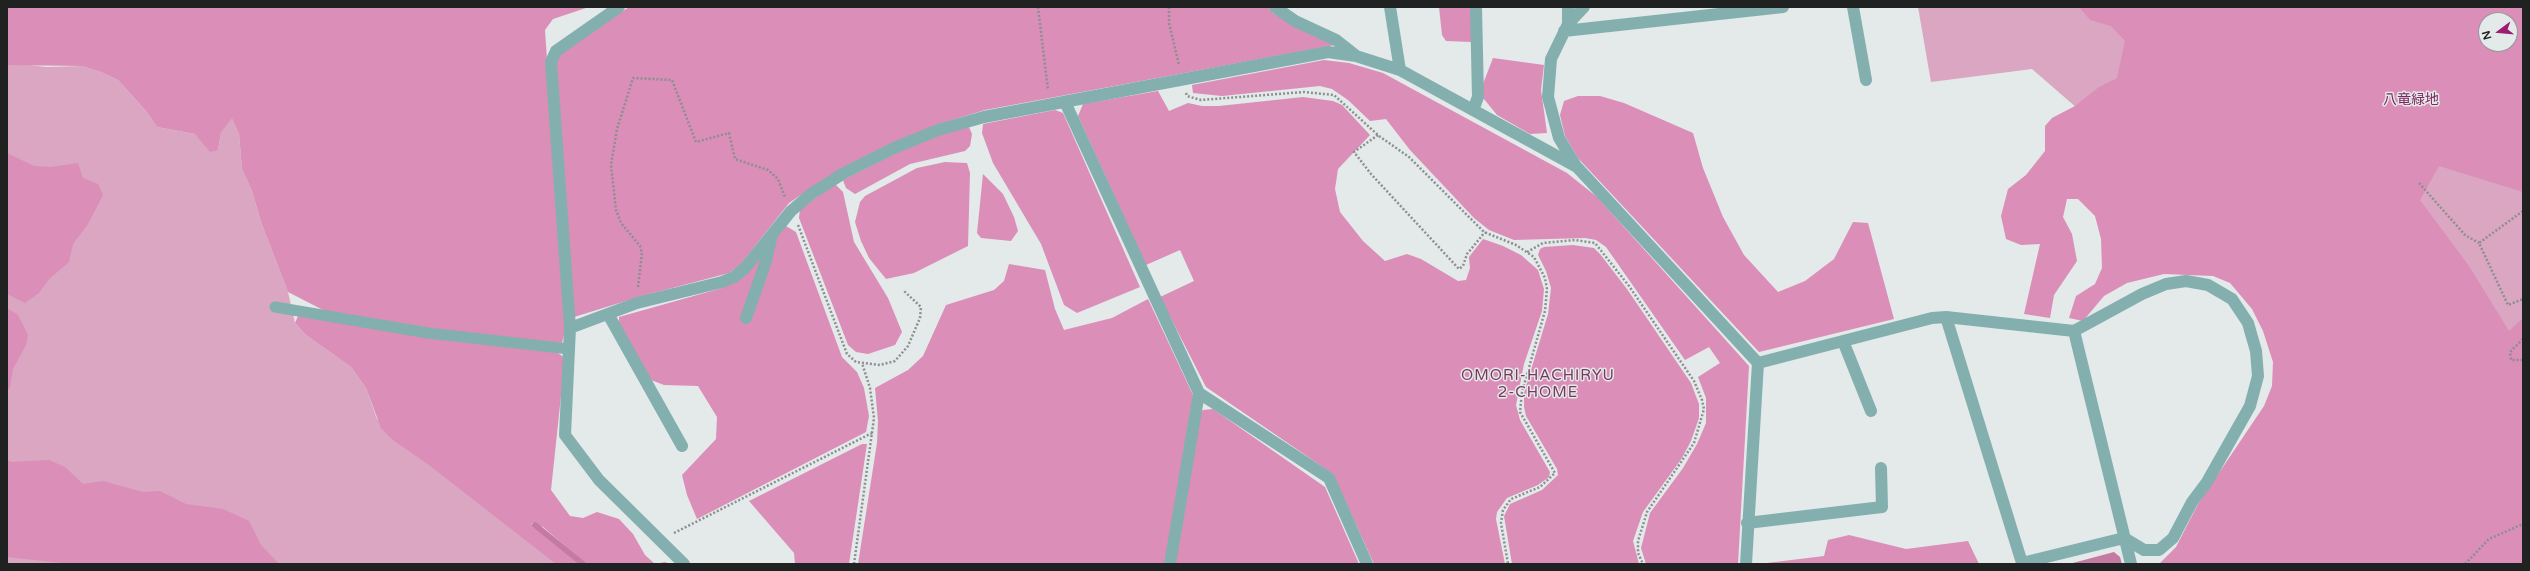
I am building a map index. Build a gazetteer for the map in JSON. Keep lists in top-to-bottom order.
{
  "districts": ["OMORI-HACHIRYU 2-CHOME"],
  "parks": ["八竜緑地"],
  "north": "left"
}
